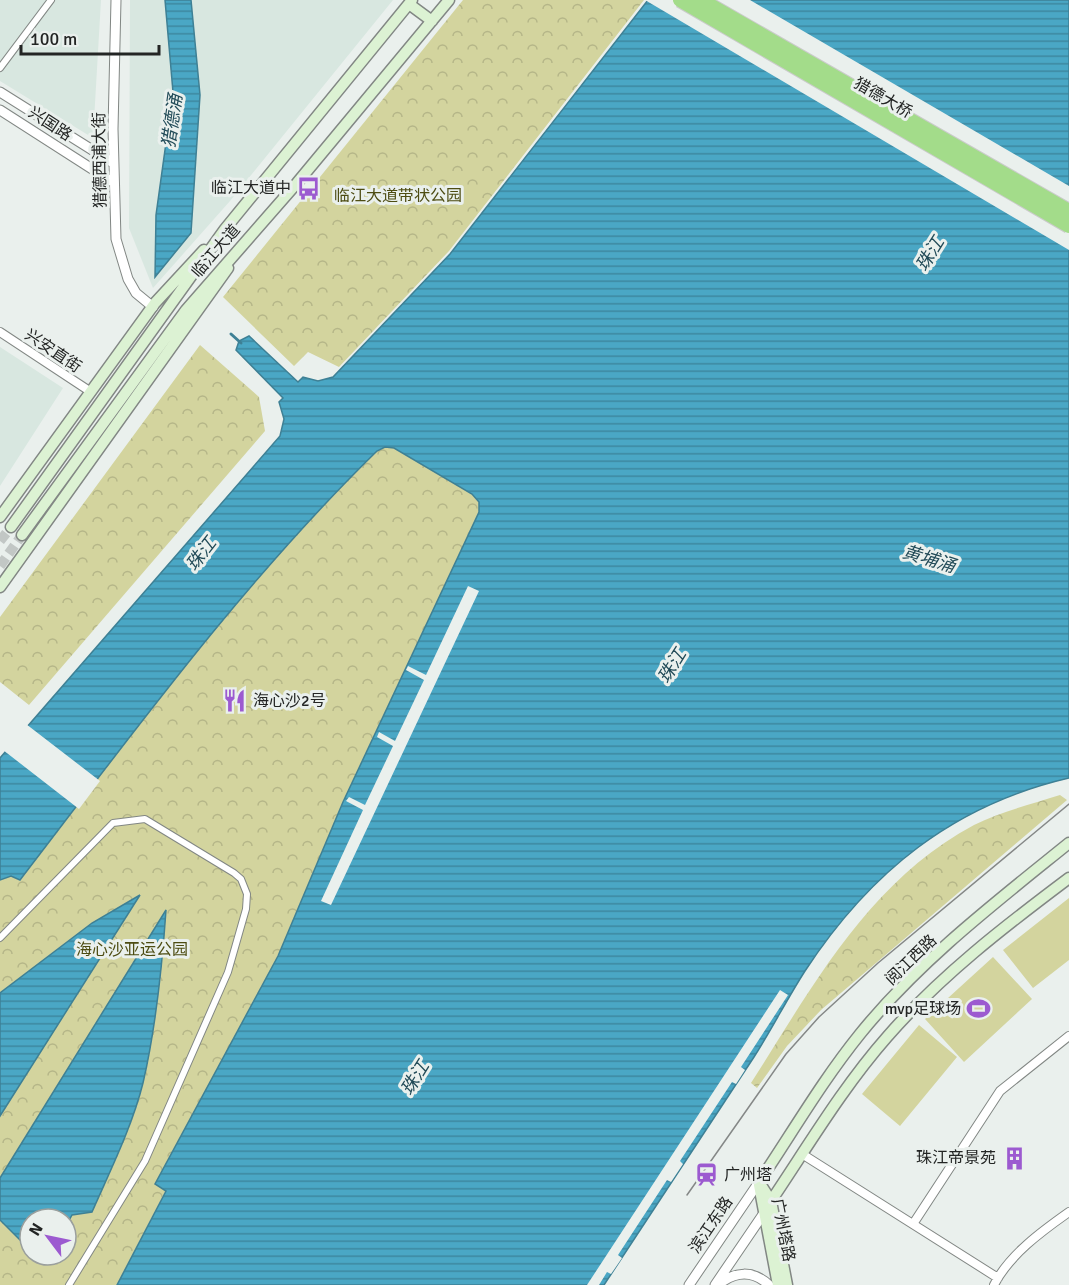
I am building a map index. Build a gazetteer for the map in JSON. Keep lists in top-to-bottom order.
{
  "streets": {
    "highway": ["猎德大桥"],
    "main road": ["临江大道", "阅江西路", "广州塔路"],
    "street": [
      "兴国路",
      "猎德西浦大街",
      "兴安直街",
      "滨江东路"
    ]
  },
  "crossings": [
    ["兴国路", "猎德西浦大街"],
    ["阅江西路", "滨江东路"],
    ["阅江西路", "广州塔路"],
    ["滨江东路", "广州塔路"]
  ],
  "water": ["猎德涌", "珠江", "黄埔涌"],
  "parks": ["临江大道带状公园", "海心沙亚运公园"],
  "places": {
    "bus stop": ["临江大道中"],
    "restaurant": ["海心沙2号"],
    "sports": ["mvp足球场"],
    "building": ["珠江帝景苑"],
    "station": ["广州塔"]
  },
  "scale_bar": "100 m",
  "north": "top left"
}
